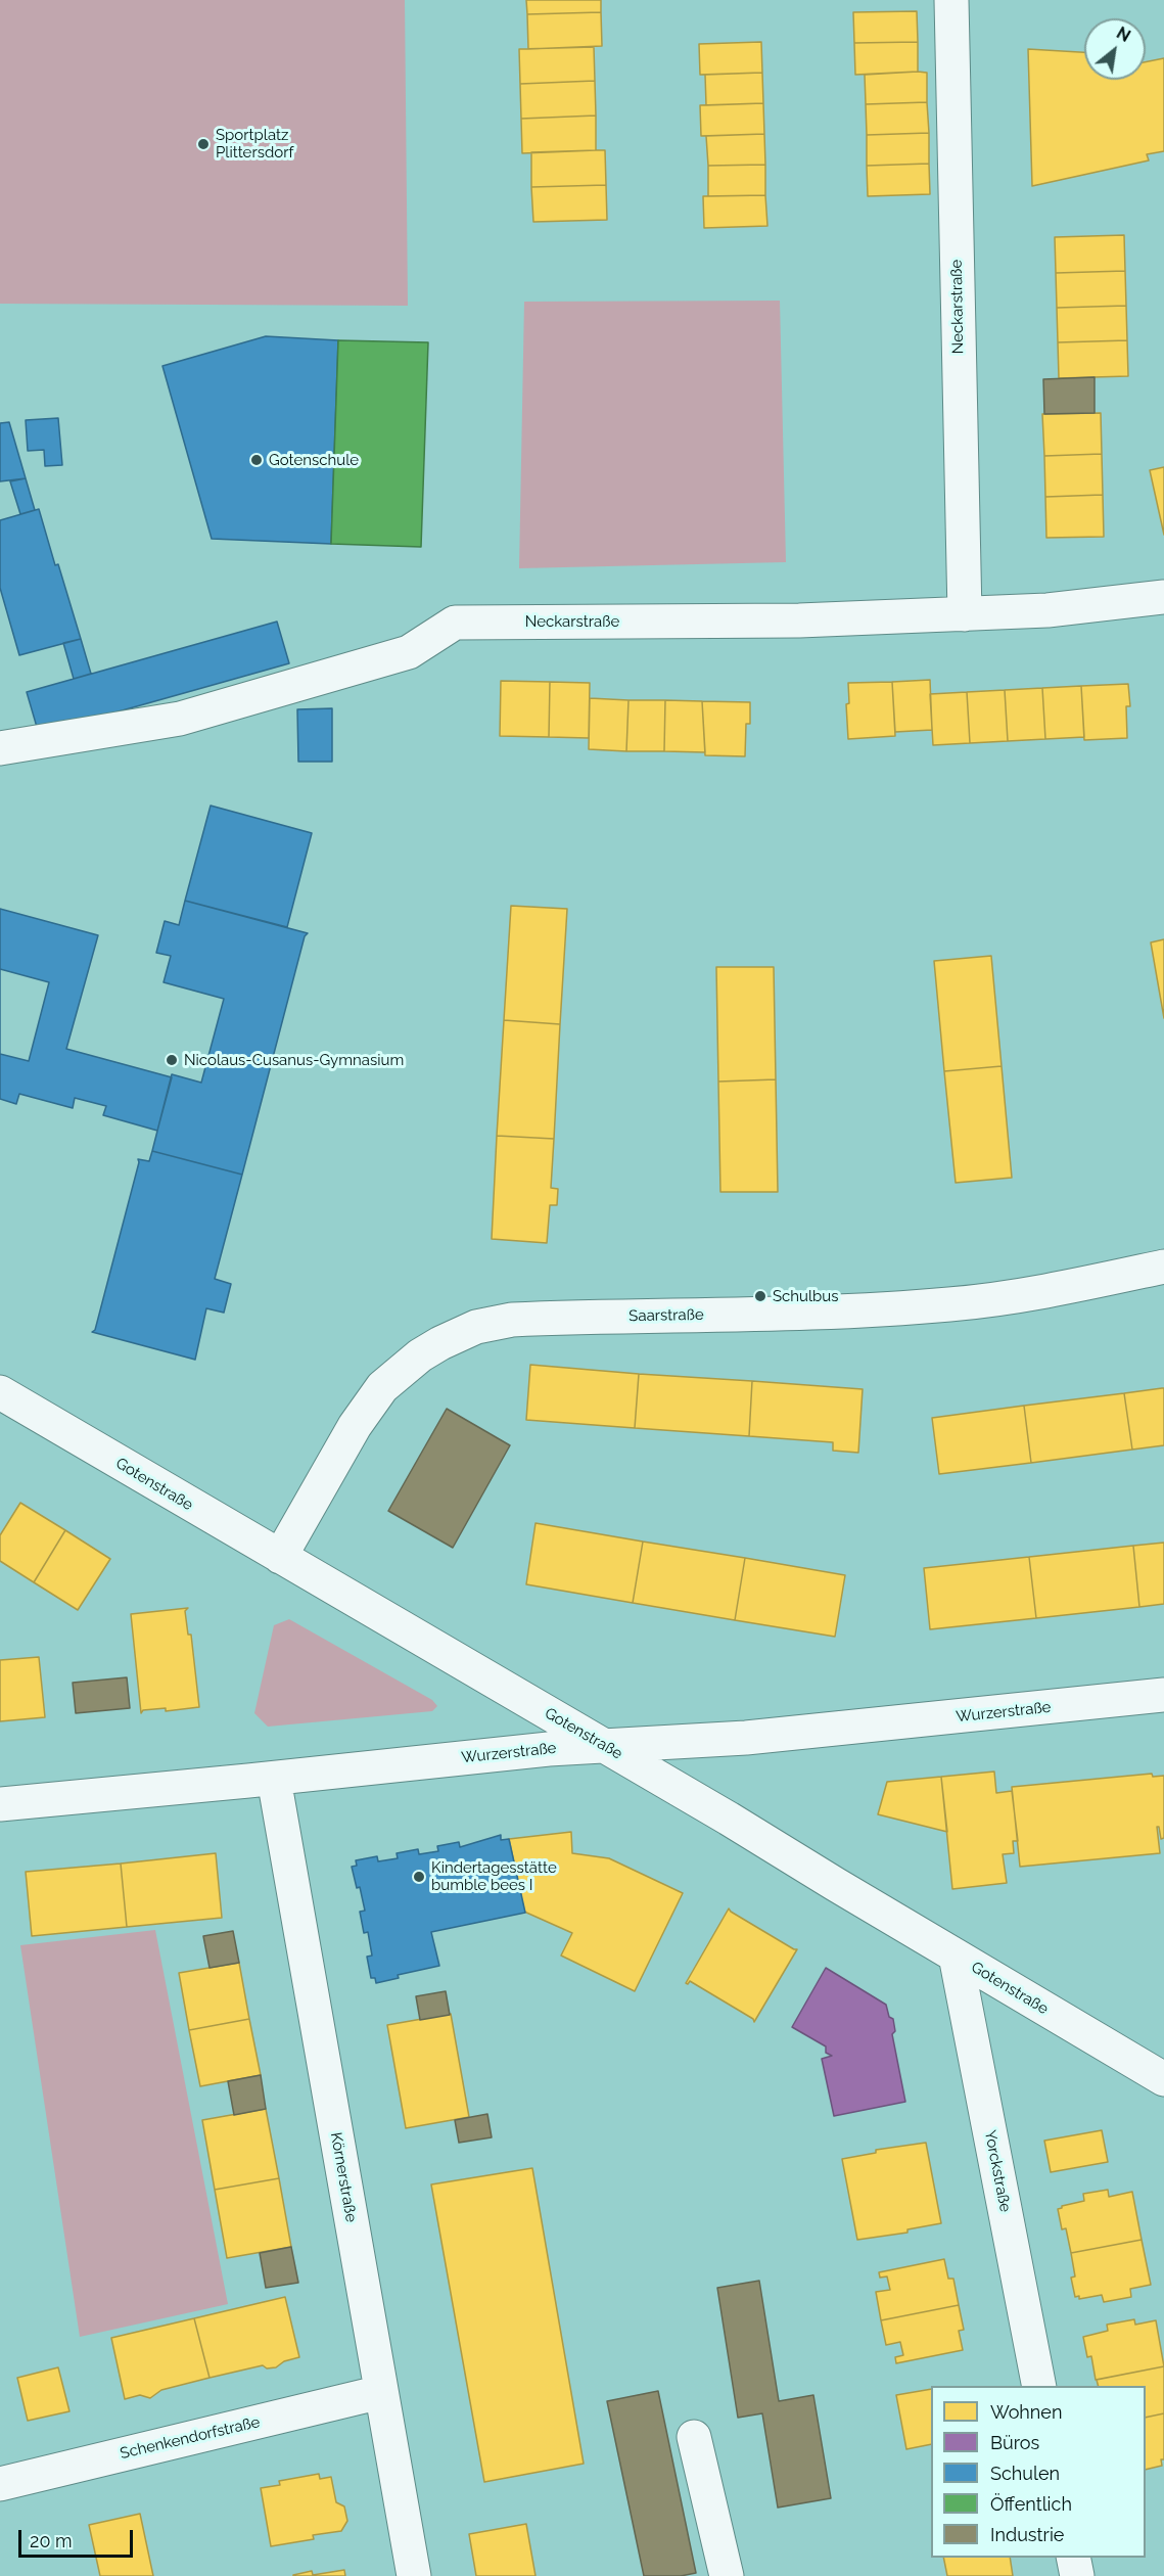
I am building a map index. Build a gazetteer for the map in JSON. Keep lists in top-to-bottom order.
{
  "streets": {
    "street": [
      "Neckarstraße",
      "Saarstraße",
      "Gotenstraße",
      "Wurzerstraße",
      "Yorckstraße",
      "Körnerstraße",
      "Schenkendorfstraße"
    ]
  },
  "crossings": [
    ["Saarstraße", "Gotenstraße"],
    ["Gotenstraße", "Wurzerstraße"],
    ["Gotenstraße", "Yorckstraße"],
    ["Wurzerstraße", "Körnerstraße"],
    ["Körnerstraße", "Schenkendorfstraße"]
  ],
  "places": [
    "Sportplatz Plittersdorf",
    "Gotenschule",
    "Nicolaus-Cusanus-Gymnasium",
    "Schulbus",
    "Kindertagesstätte bumble bees I"
  ],
  "legend": [
    "Wohnen",
    "Büros",
    "Schulen",
    "Öffentlich",
    "Industrie"
  ],
  "scale_bar": "20 m",
  "north": "top right"
}
